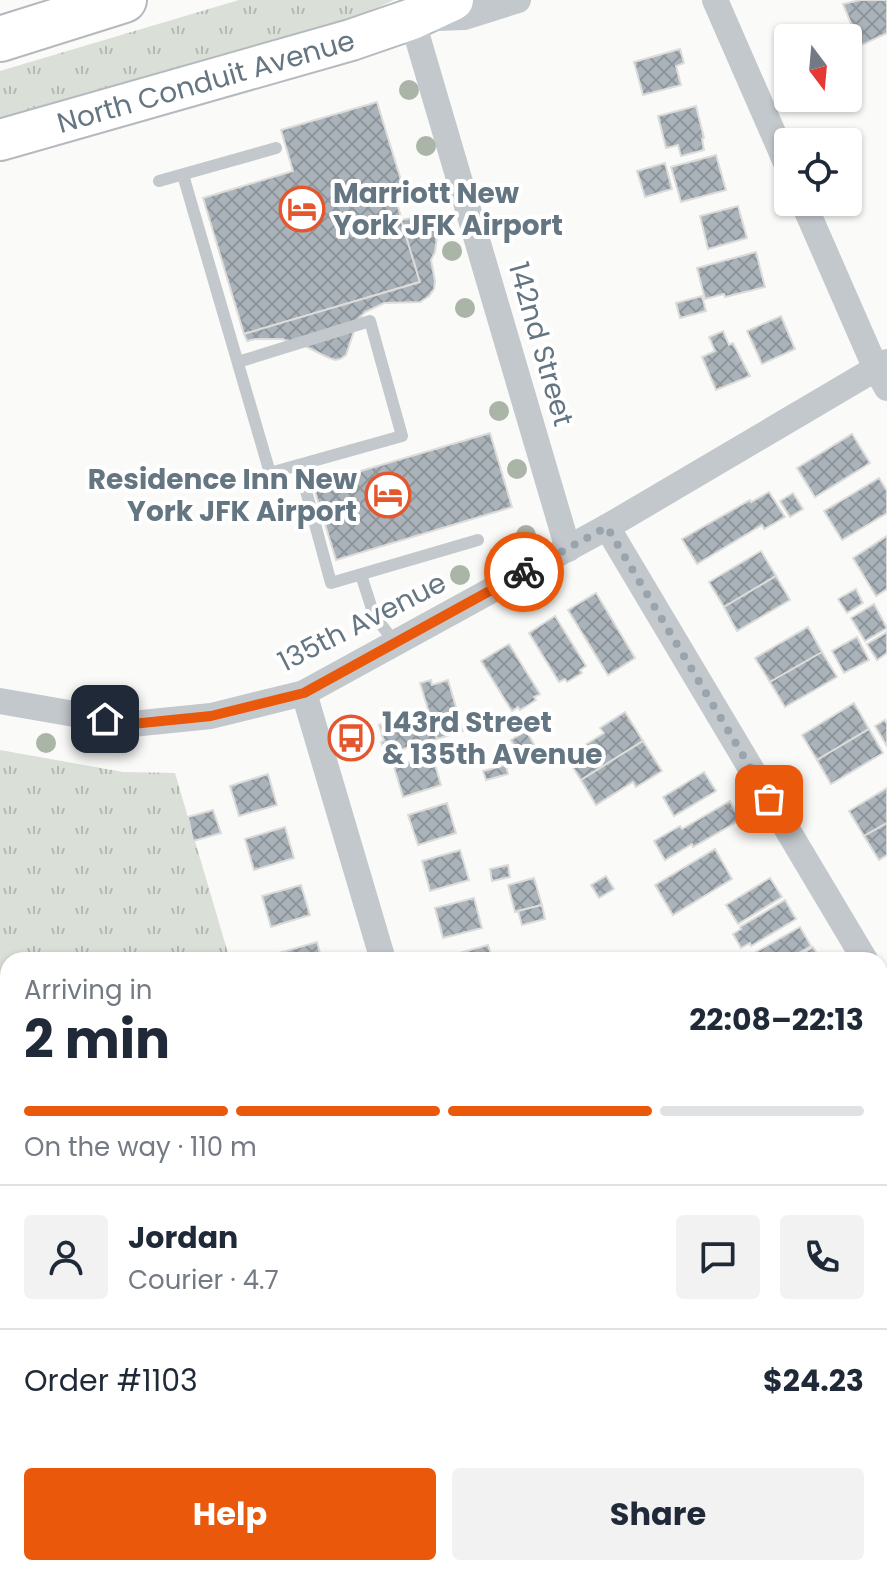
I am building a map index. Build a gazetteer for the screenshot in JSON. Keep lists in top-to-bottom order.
{
  "streets": {
    "main road": ["North Conduit Avenue"],
    "street": ["142nd Street", "135th Avenue"]
  },
  "crossings": [
    ["North Conduit Avenue", "142nd Street"],
    ["142nd Street", "135th Avenue"]
  ],
  "places": {
    "hotel": ["Marriott New York JFK Airport", "Residence Inn New York JFK Airport"],
    "bus stop": ["143rd Street & 135th Avenue"]
  },
  "north": "bottom",
  "page": {
    "heading": ["2 min", "Arriving in", "22:08–22:13"],
    "panel": [
      "Jordan",
      "Courier · 4.7",
      "Order #1103",
      "$24.23"
    ],
    "bar": "On the way · 110 m",
    "buttons": ["Help", "Share"]
  }
}
